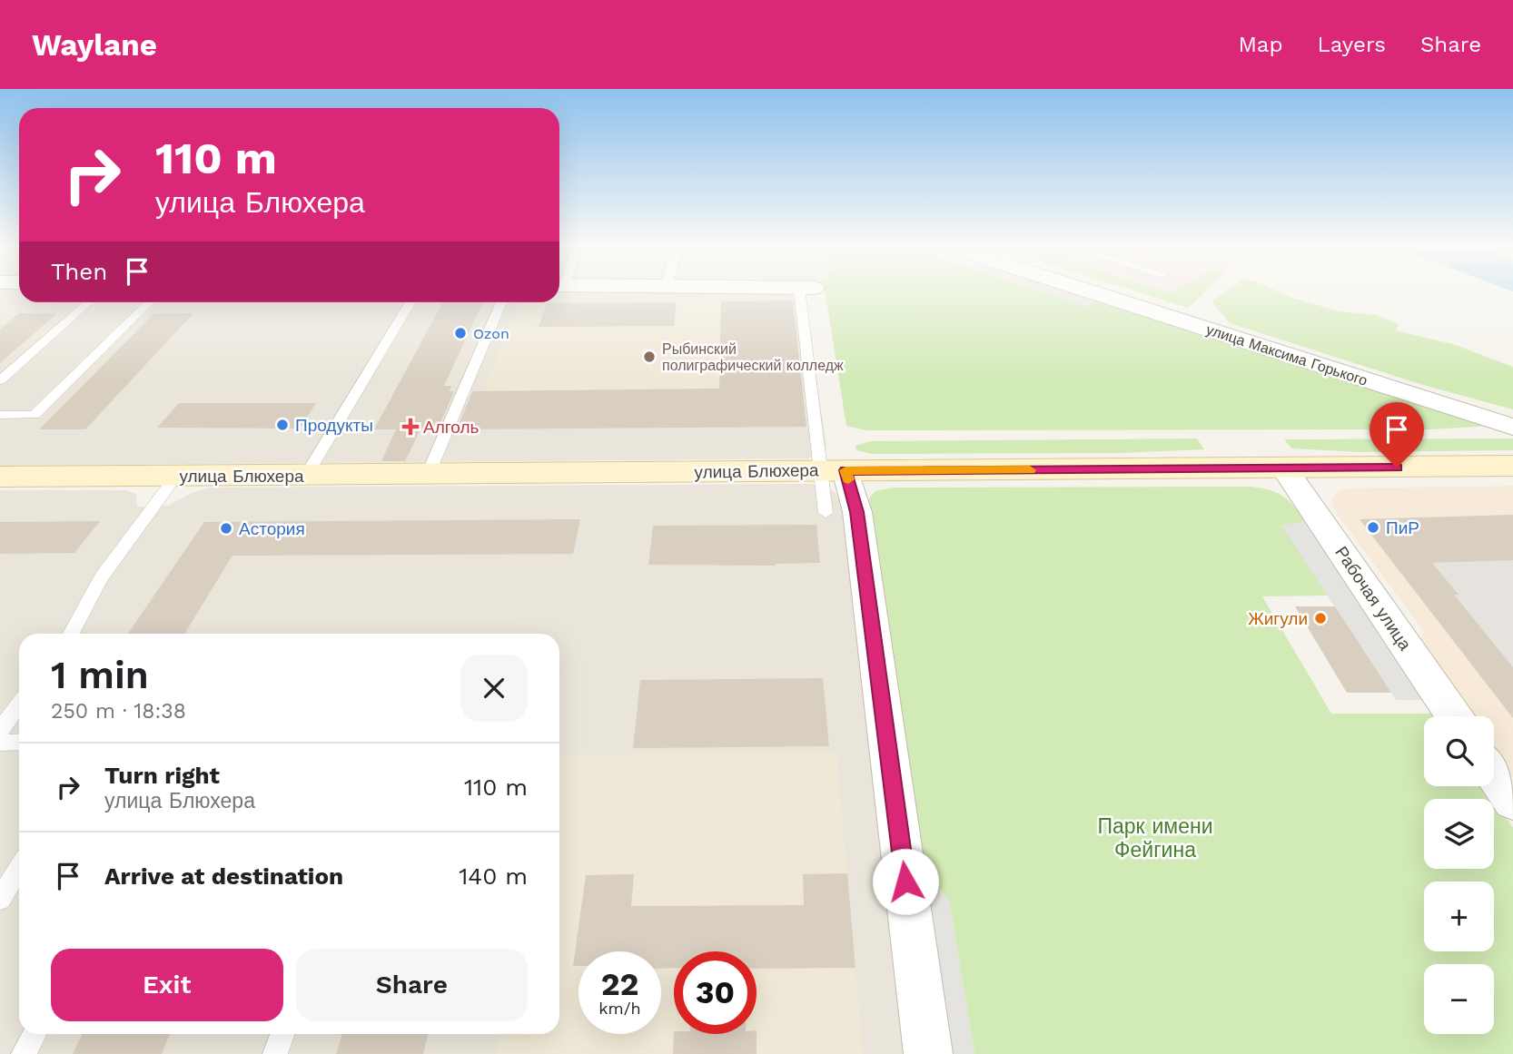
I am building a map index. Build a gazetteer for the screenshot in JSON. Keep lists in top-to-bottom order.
{
  "streets": {
    "street": ["улица Максима Горького", "улица Блюхера", "Рабочая улица"]
  },
  "crossings": [
    ["улица Блюхера", "Рабочая улица"]
  ],
  "parks": ["Парк имени Фейгина"],
  "places": {
    "other": [
      "Ozon",
      "Рыбинский полиграфический колледж",
      "Продукты",
      "ПиР",
      "Астория",
      "Жигули"
    ],
    "health": ["Алголь"]
  },
  "page": {
    "header": "Waylane",
    "nav": ["Map", "Layers", "Share"],
    "turn": ["110 m", "улица Блюхера"],
    "then": "Then",
    "heading": ["1 min", "250 m · 18:38"],
    "map_buttons": ["+", "−"],
    "list": [
      {
        "name": "Turn right",
        "note": "улица Блюхера",
        "value": "110 m"
      },
      {
        "name": "Arrive at destination",
        "value": "140 m"
      }
    ],
    "buttons": ["Exit", "Share"],
    "speed": "22 km/h",
    "limit": "30"
  }
}
